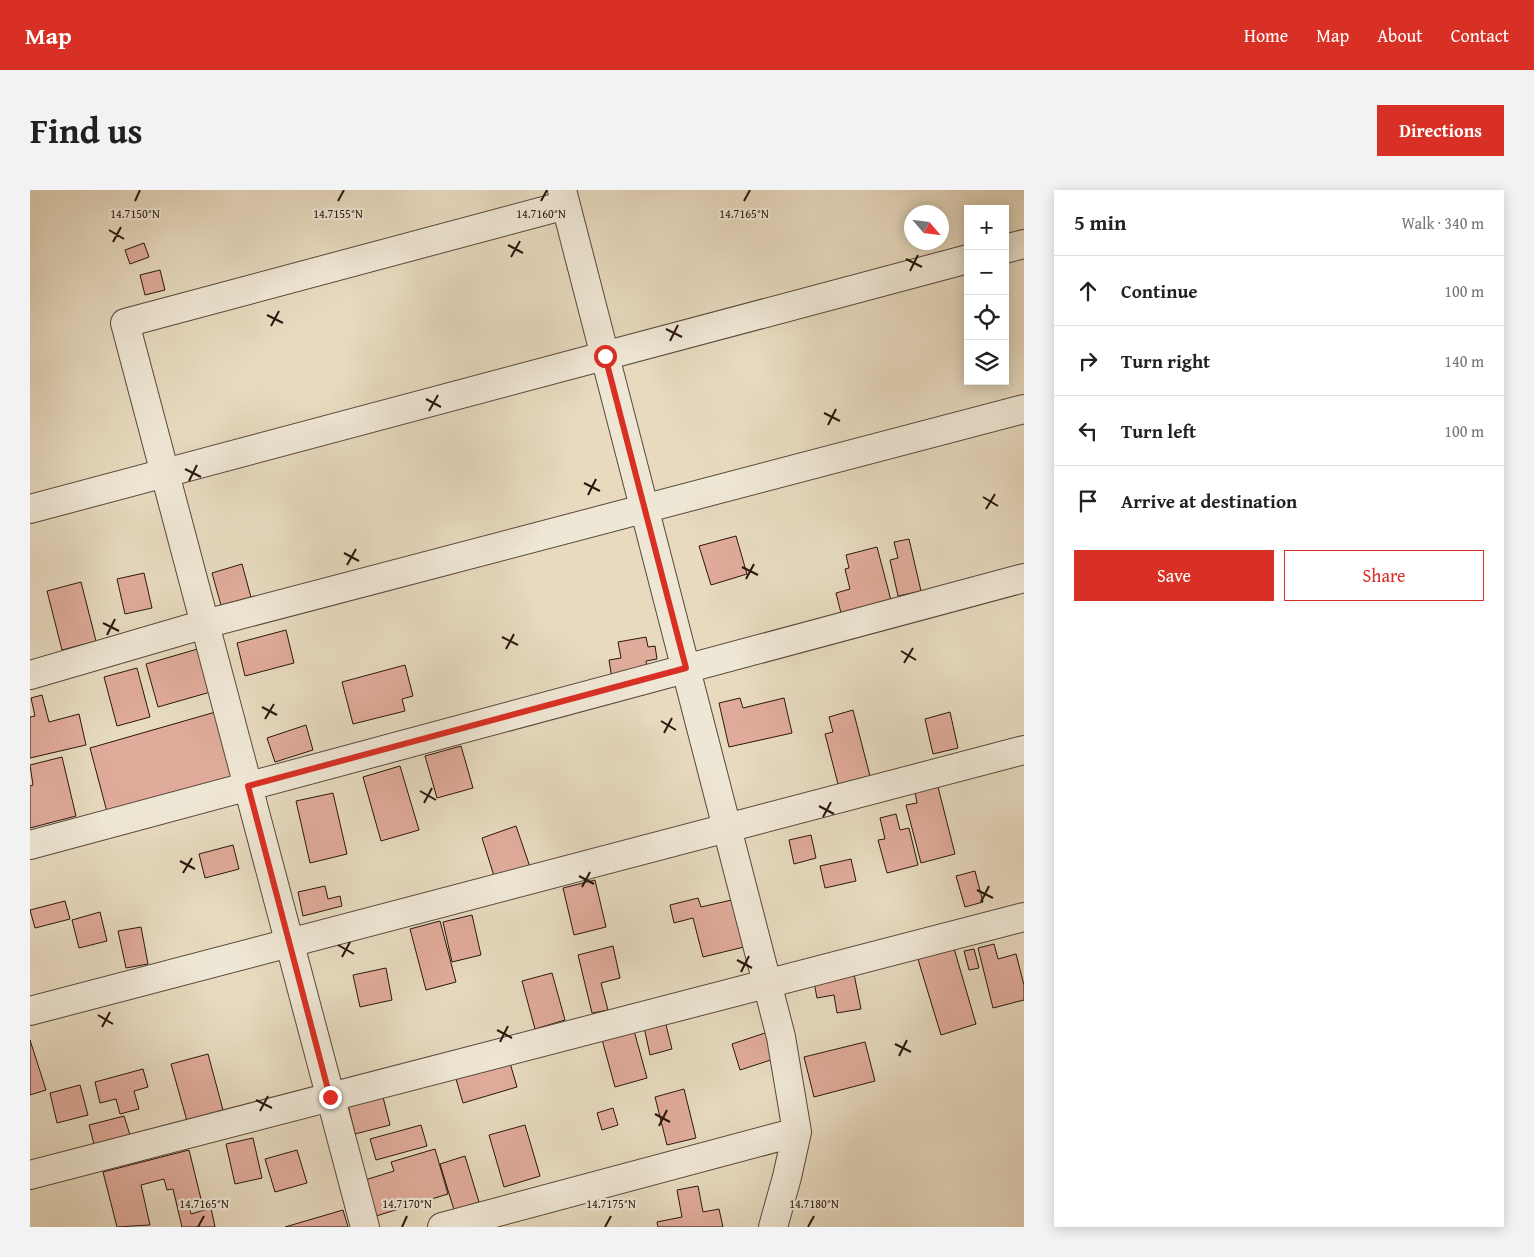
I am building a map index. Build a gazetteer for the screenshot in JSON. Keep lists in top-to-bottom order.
{
  "north": "bottom right",
  "page": {
    "header": "Map",
    "nav": [
      "Home",
      "Map",
      "About",
      "Contact"
    ],
    "title": "Find us",
    "buttons": [
      "Directions",
      ["Save", "Share"]
    ],
    "heading": ["5 min", "Walk · 340 m"],
    "map_buttons": ["+", "−"],
    "list": [
      ["Continue", "100 m"],
      ["Turn right", "140 m"],
      ["Turn left", "100 m"],
      "Arrive at destination"
    ]
  },
  "coordinates": [
    "14.7150°N",
    "14.7155°N",
    "14.7160°N",
    "14.7165°N",
    "14.7170°N",
    "14.7175°N",
    "14.7180°N"
  ]
}
